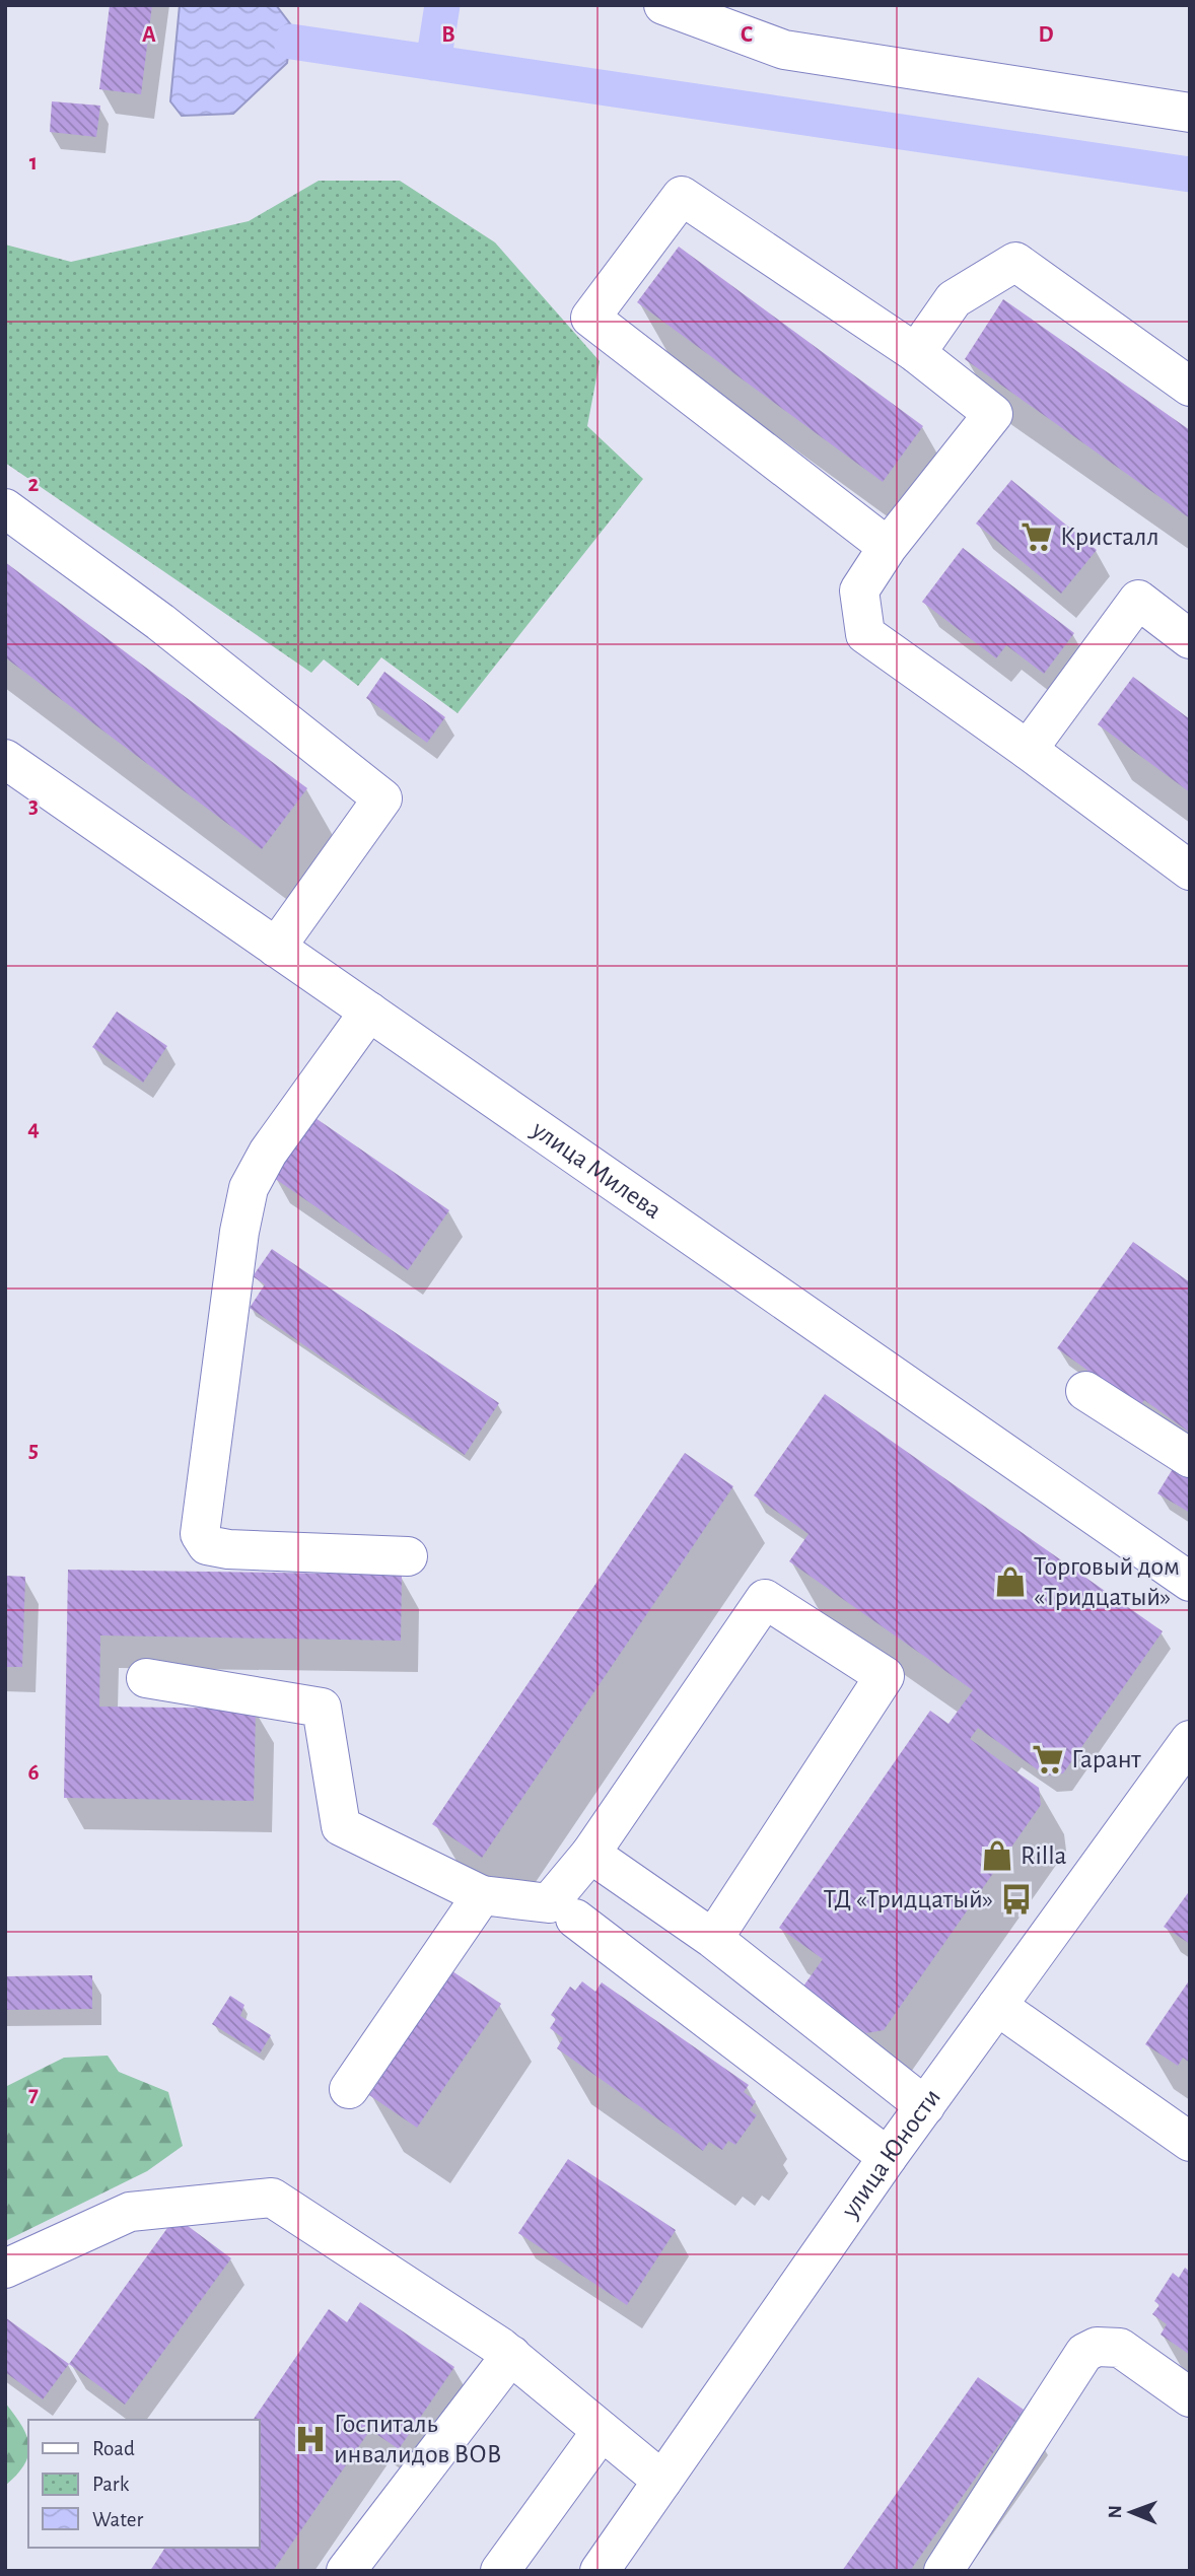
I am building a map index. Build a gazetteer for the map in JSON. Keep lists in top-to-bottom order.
{
  "streets": {
    "street": ["улица Милева", "улица Юности"]
  },
  "places": {
    "supermarket": ["Кристалл", "Гарант"],
    "shop": ["Торговый дом «Тридцатый»", "Rilla"],
    "bus stop": ["ТД «Тридцатый»"],
    "hospital": ["Госпиталь инвалидов ВОВ"]
  },
  "legend": ["Road", "Park", "Water"],
  "north": "left",
  "grid": {
    "columns": [
      "A",
      "B",
      "C",
      "D"
    ],
    "rows": [
      "1",
      "2",
      "3",
      "4",
      "5",
      "6",
      "7"
    ]
  }
}
